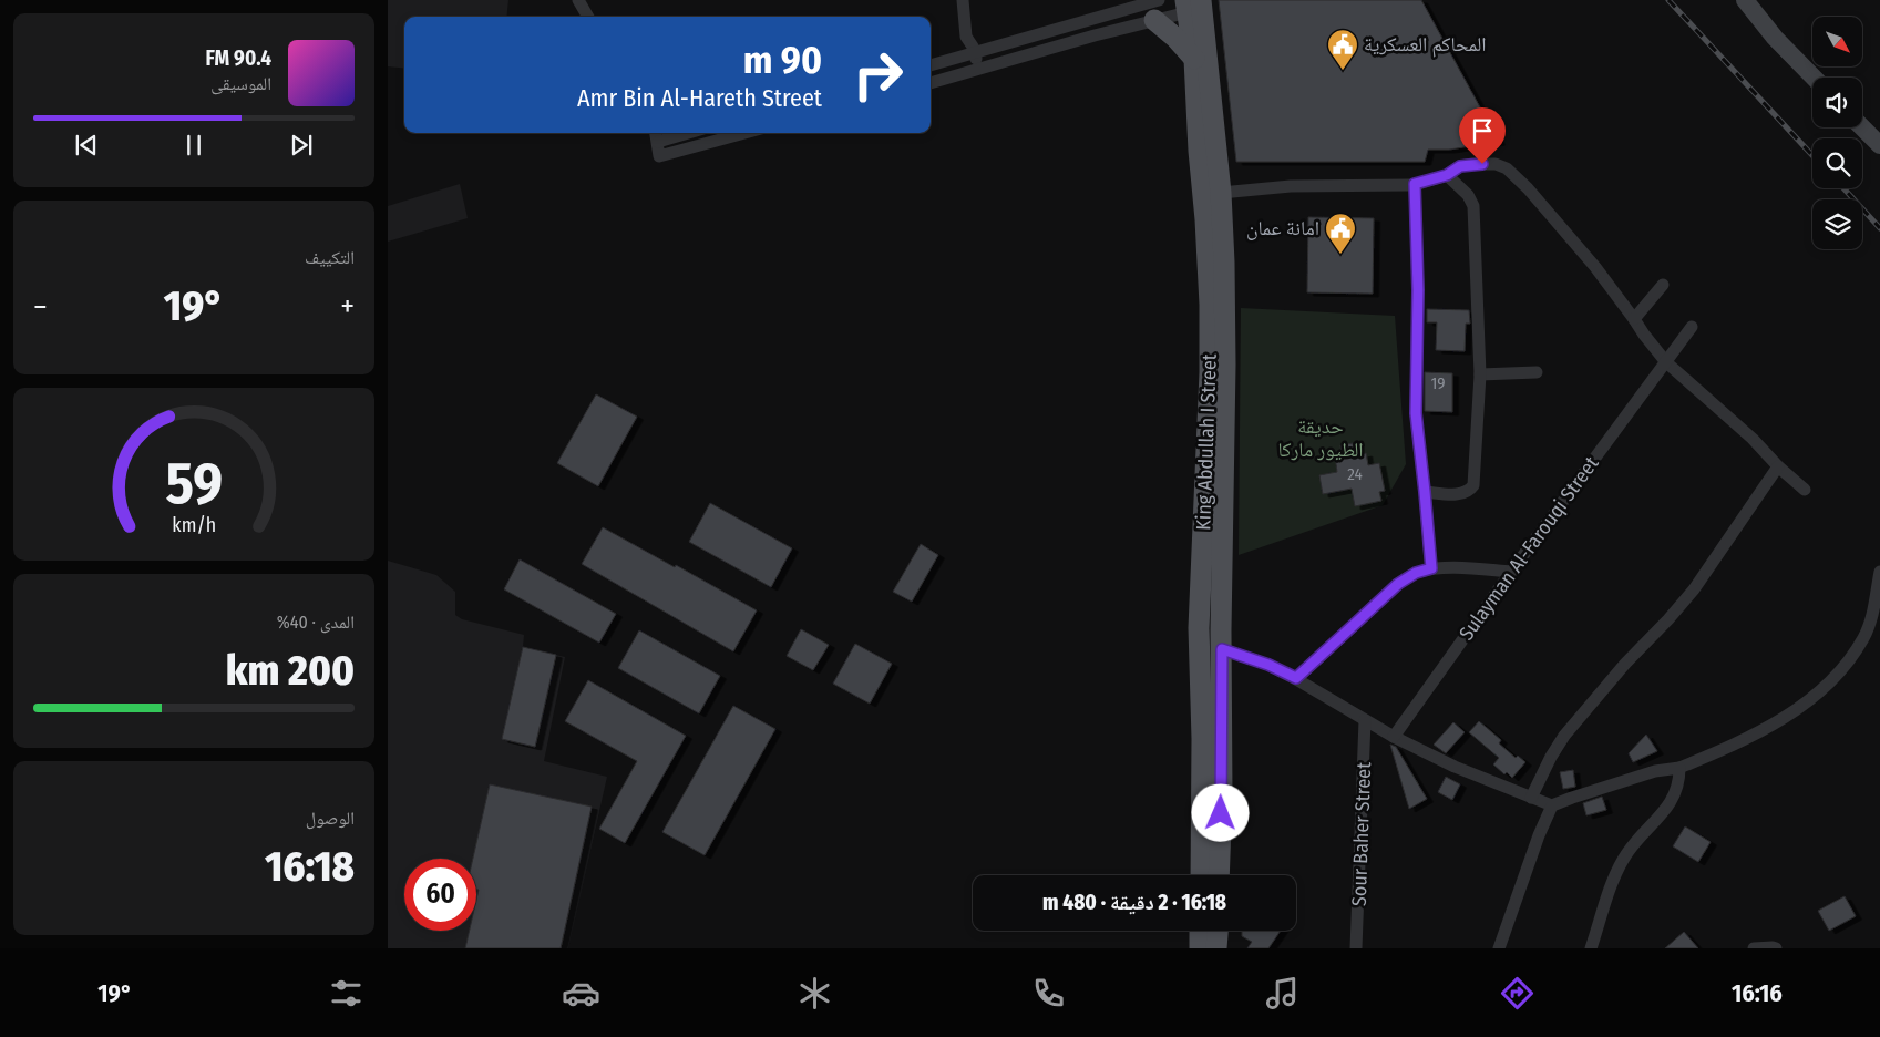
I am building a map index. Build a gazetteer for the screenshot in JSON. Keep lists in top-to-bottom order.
{
  "streets": {
    "main road": ["King Abdullah I Street"],
    "street": ["Sulayman Al-Farouqi Street", "Sour Baher Street"]
  },
  "parks": ["حديقة الطيور ماركا"],
  "places": {
    "public building": ["المحاكم العسكرية", "امانة عمان"]
  },
  "house_numbers": ["19", "24"],
  "north": "bottom right",
  "page": {
    "turn": ["90 m", "Amr Bin Al-Hareth Street"],
    "song": ["90.4 FM", "الموسيقى"],
    "tile": [
      "التكييف",
      ["المدى · 40%", "200 km"],
      ["الوصول", "16:18"]
    ],
    "heat": ["−", "19°", "+"],
    "limit": "60",
    "trip": "16:18 · 2 دقيقة · 480 m",
    "tabs": ["16:16", "19°"],
    "gauge": ["59", "km/h"]
  }
}
